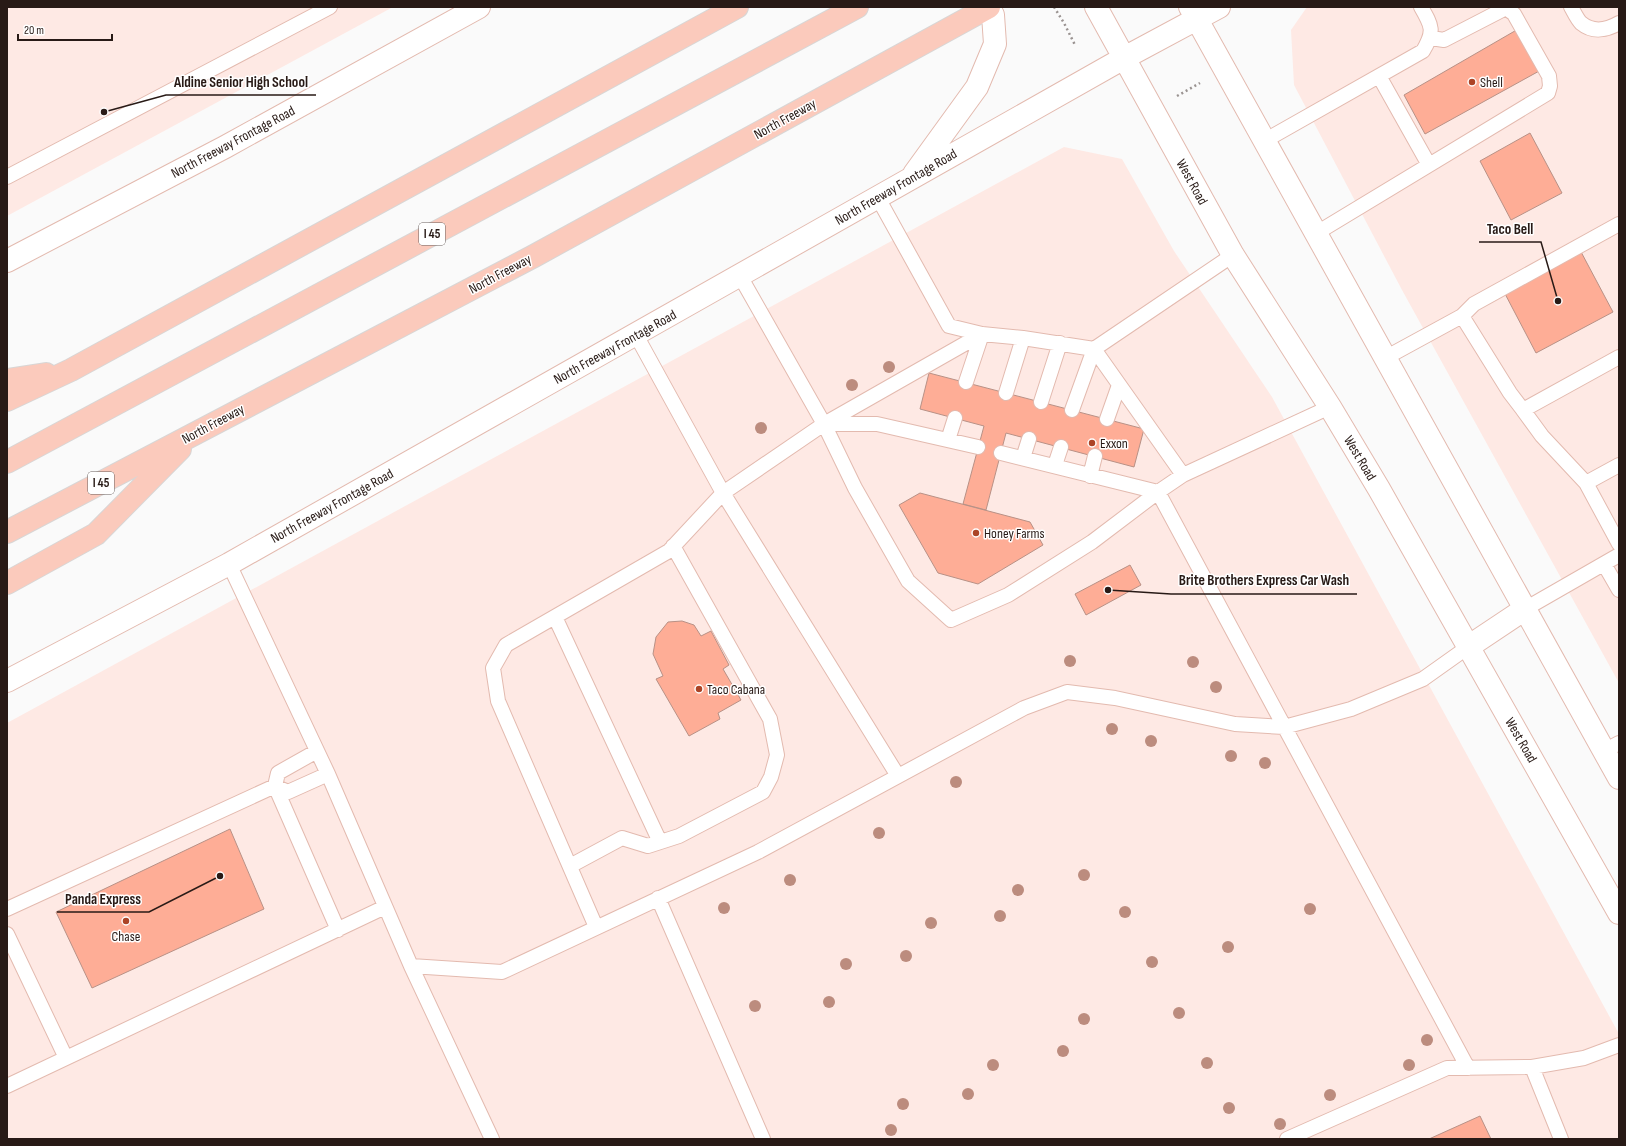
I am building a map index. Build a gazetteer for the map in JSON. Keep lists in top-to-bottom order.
{
  "streets": {
    "highway": ["North Freeway", "I 45"],
    "main road": ["North Freeway Frontage Road", "West Road"]
  },
  "crossings": [
    ["North Freeway Frontage Road", "West Road"]
  ],
  "places": [
    "Shell",
    "Aldine Senior High School",
    "Taco Bell",
    "Exxon",
    "Honey Farms",
    "Brite Brothers Express Car Wash",
    "Taco Cabana",
    "Panda Express",
    "Chase"
  ],
  "scale_bar": "20 m"
}
